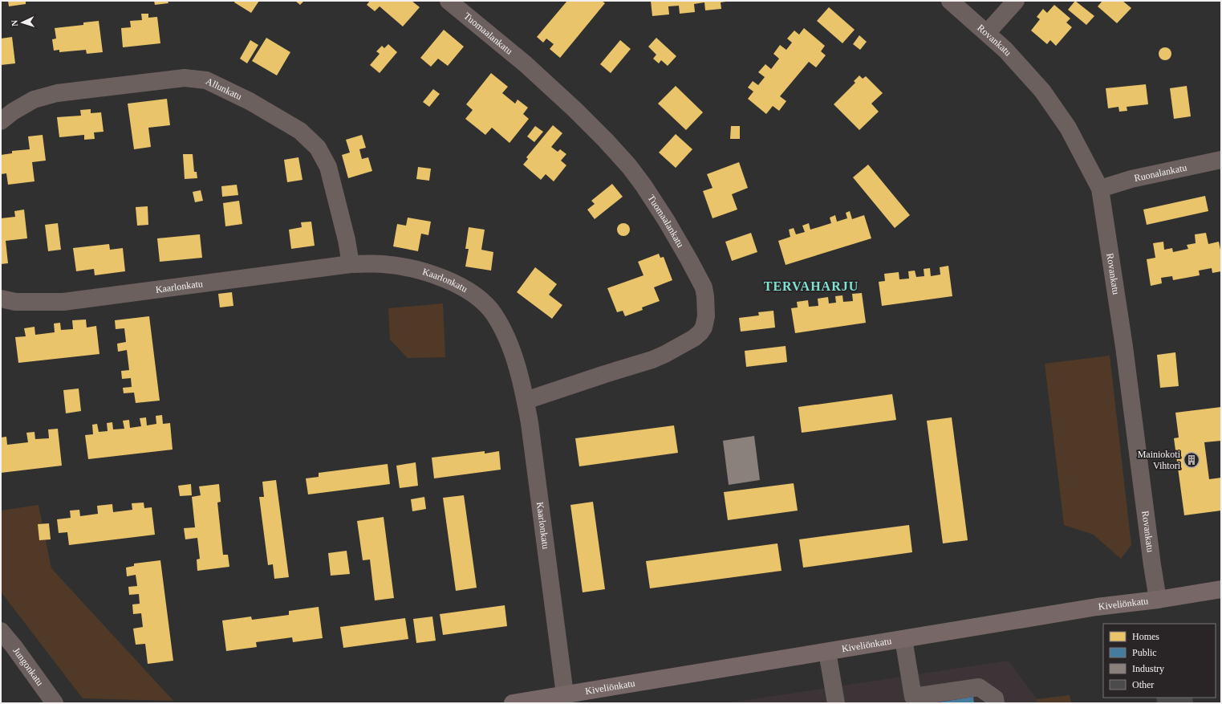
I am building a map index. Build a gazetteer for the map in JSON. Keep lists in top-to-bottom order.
{
  "streets": {
    "main road": ["Kiveliönkatu"],
    "street": [
      "Tuomaalankatu",
      "Rovankatu",
      "Allunkatu",
      "Ruonalankatu",
      "Kaarlonkatu",
      "Jungonkatu"
    ]
  },
  "crossings": [
    ["Tuomaalankatu", "Kaarlonkatu"],
    ["Rovankatu", "Ruonalankatu"],
    ["Rovankatu", "Kiveliönkatu"],
    ["Allunkatu", "Kaarlonkatu"],
    ["Kaarlonkatu", "Kiveliönkatu"]
  ],
  "districts": ["TERVAHARJU"],
  "places": {
    "building": ["Mainiokoti Vihtori"]
  },
  "legend": [
    "Homes",
    "Public",
    "Industry",
    "Other"
  ],
  "north": "left"
}
